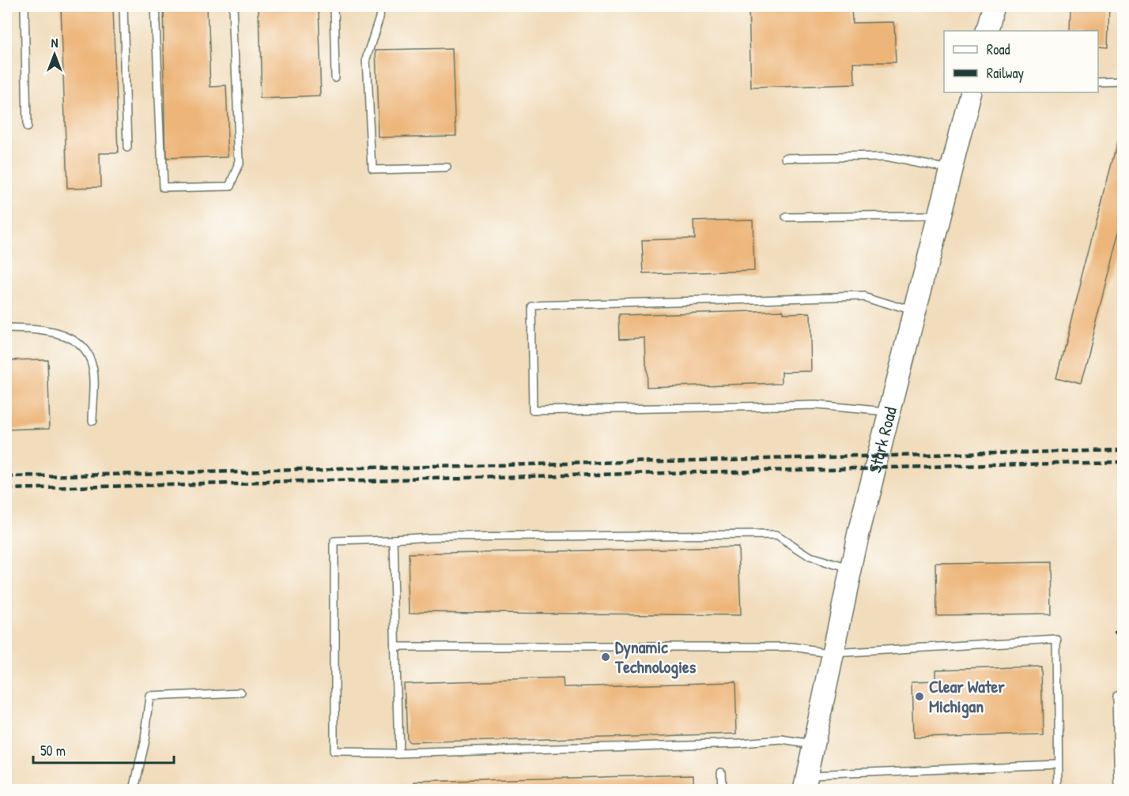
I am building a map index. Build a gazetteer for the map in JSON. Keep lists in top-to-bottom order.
{
  "streets": {
    "street": ["Stark Road"]
  },
  "places": ["Dynamic Technologies", "Clear Water Michigan"],
  "legend": ["Road", "Railway"],
  "scale_bar": "50 m",
  "north": "top"
}
